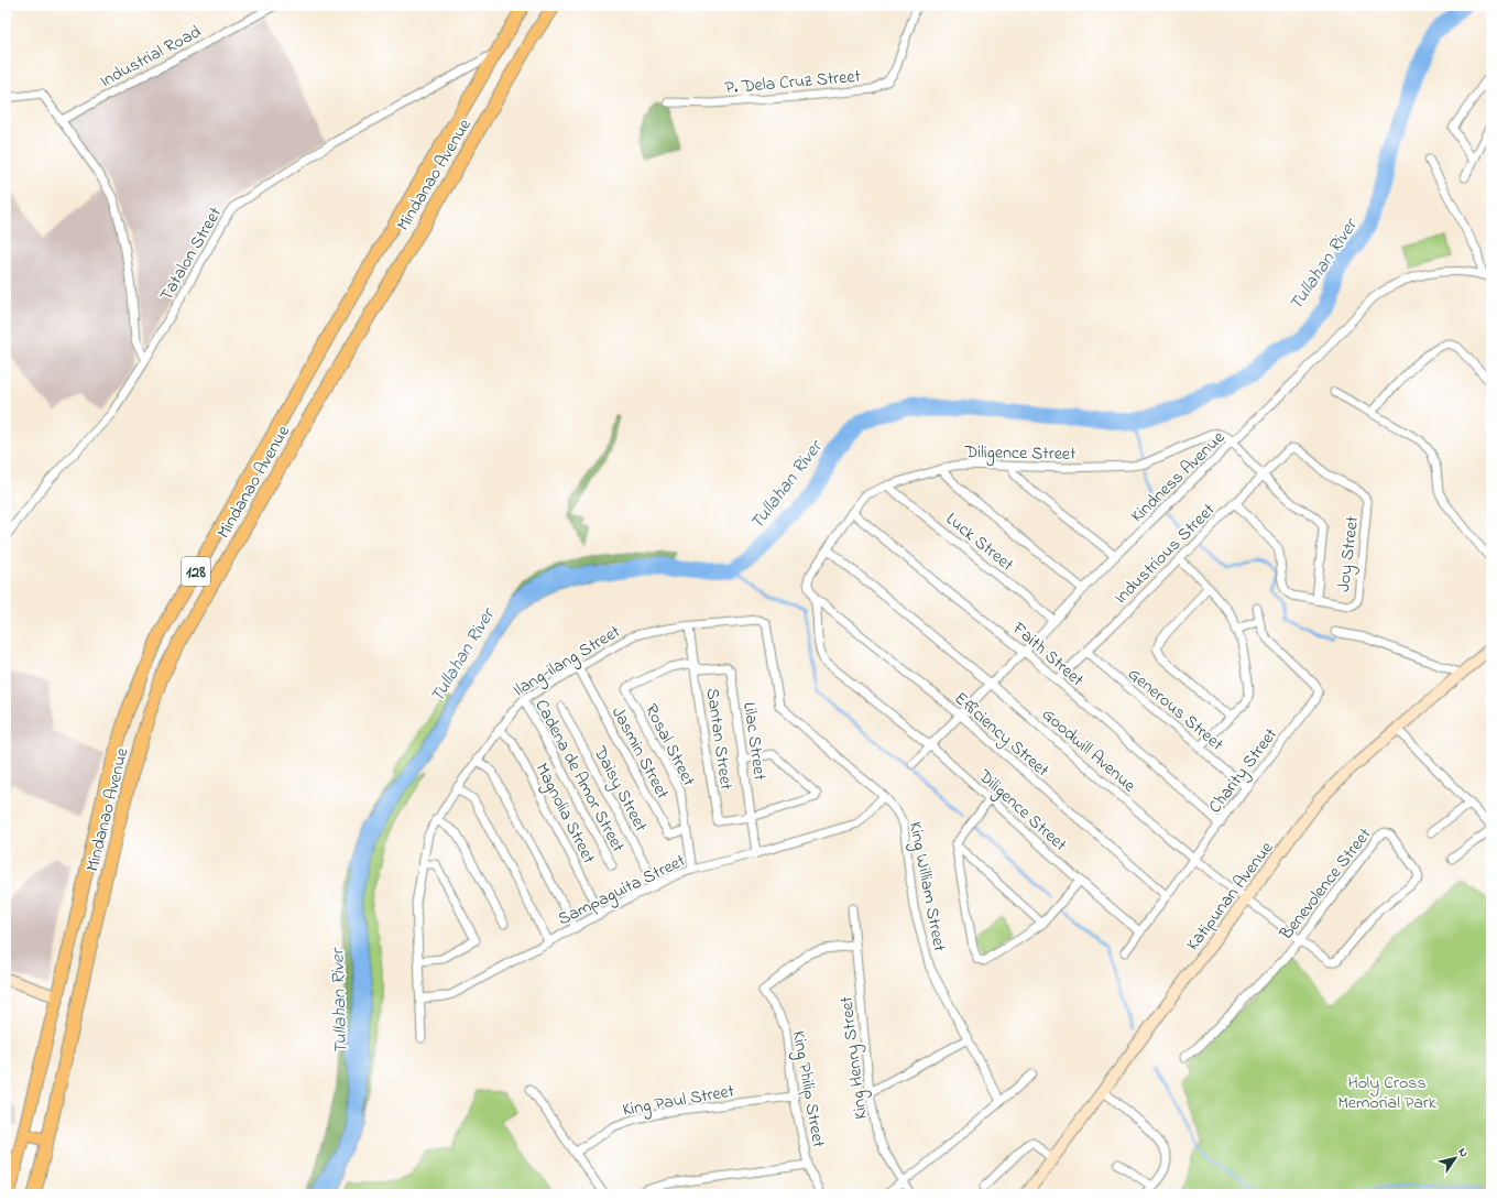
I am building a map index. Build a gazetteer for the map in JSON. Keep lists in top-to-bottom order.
{
  "streets": {
    "main road": ["Mindanao Avenue", "128", "Katipunan Avenue"],
    "street": [
      "Industrial Road",
      "P. Dela Cruz Street",
      "Tatalon Street",
      "Diligence Street",
      "Kindness Avenue",
      "Luck Street",
      "Industrious Street",
      "Joy Street",
      "Faith Street",
      "Ilang-ilang Street",
      "Generous Street",
      "Efficiency Street",
      "Santan Street",
      "Lilac Street",
      "Rosal Street",
      "Goodwill Avenue",
      "Jasmin Street",
      "Charity Street",
      "Cadena de Amor Street",
      "Daisy Street",
      "Magnolia Street",
      "Benevolence Street",
      "King William Street",
      "Sampaguita Street",
      "King Henry Street",
      "King Philip Street",
      "King Paul Street"
    ]
  },
  "crossings": [
    ["Mindanao Avenue", "Tatalon Street"],
    ["Diligence Street", "Kindness Avenue"],
    ["Diligence Street", "Luck Street"],
    ["Diligence Street", "Industrious Street"],
    ["Diligence Street", "Joy Street"],
    ["Diligence Street", "Faith Street"],
    ["Diligence Street", "Efficiency Street"],
    ["Diligence Street", "Goodwill Avenue"],
    ["Diligence Street", "Charity Street"],
    ["Kindness Avenue", "Luck Street"],
    ["Kindness Avenue", "Faith Street"],
    ["Kindness Avenue", "Efficiency Street"],
    ["Kindness Avenue", "Goodwill Avenue"],
    ["Industrious Street", "Joy Street"],
    ["Industrious Street", "Faith Street"],
    ["Industrious Street", "Generous Street"],
    ["Faith Street", "Charity Street"],
    ["Ilang-ilang Street", "Santan Street"],
    ["Ilang-ilang Street", "Jasmin Street"],
    ["Ilang-ilang Street", "Cadena de Amor Street"],
    ["Ilang-ilang Street", "Magnolia Street"],
    ["Ilang-ilang Street", "King William Street"],
    ["Ilang-ilang Street", "Sampaguita Street"],
    ["Generous Street", "Charity Street"],
    ["Efficiency Street", "Charity Street"],
    ["Santan Street", "Lilac Street"],
    ["Lilac Street", "Rosal Street"],
    ["Lilac Street", "Sampaguita Street"],
    ["Rosal Street", "Jasmin Street"],
    ["Rosal Street", "Sampaguita Street"],
    ["Goodwill Avenue", "Charity Street"],
    ["Goodwill Avenue", "Benevolence Street"],
    ["Goodwill Avenue", "Katipunan Avenue"],
    ["Daisy Street", "Sampaguita Street"],
    ["Magnolia Street", "Sampaguita Street"],
    ["King William Street", "Sampaguita Street"],
    ["King Henry Street", "King Philip Street"],
    ["King Philip Street", "King Paul Street"]
  ],
  "water": ["Tullahan River"],
  "parks": ["Holy Cross Memorial Park"],
  "north": "top right"
}
